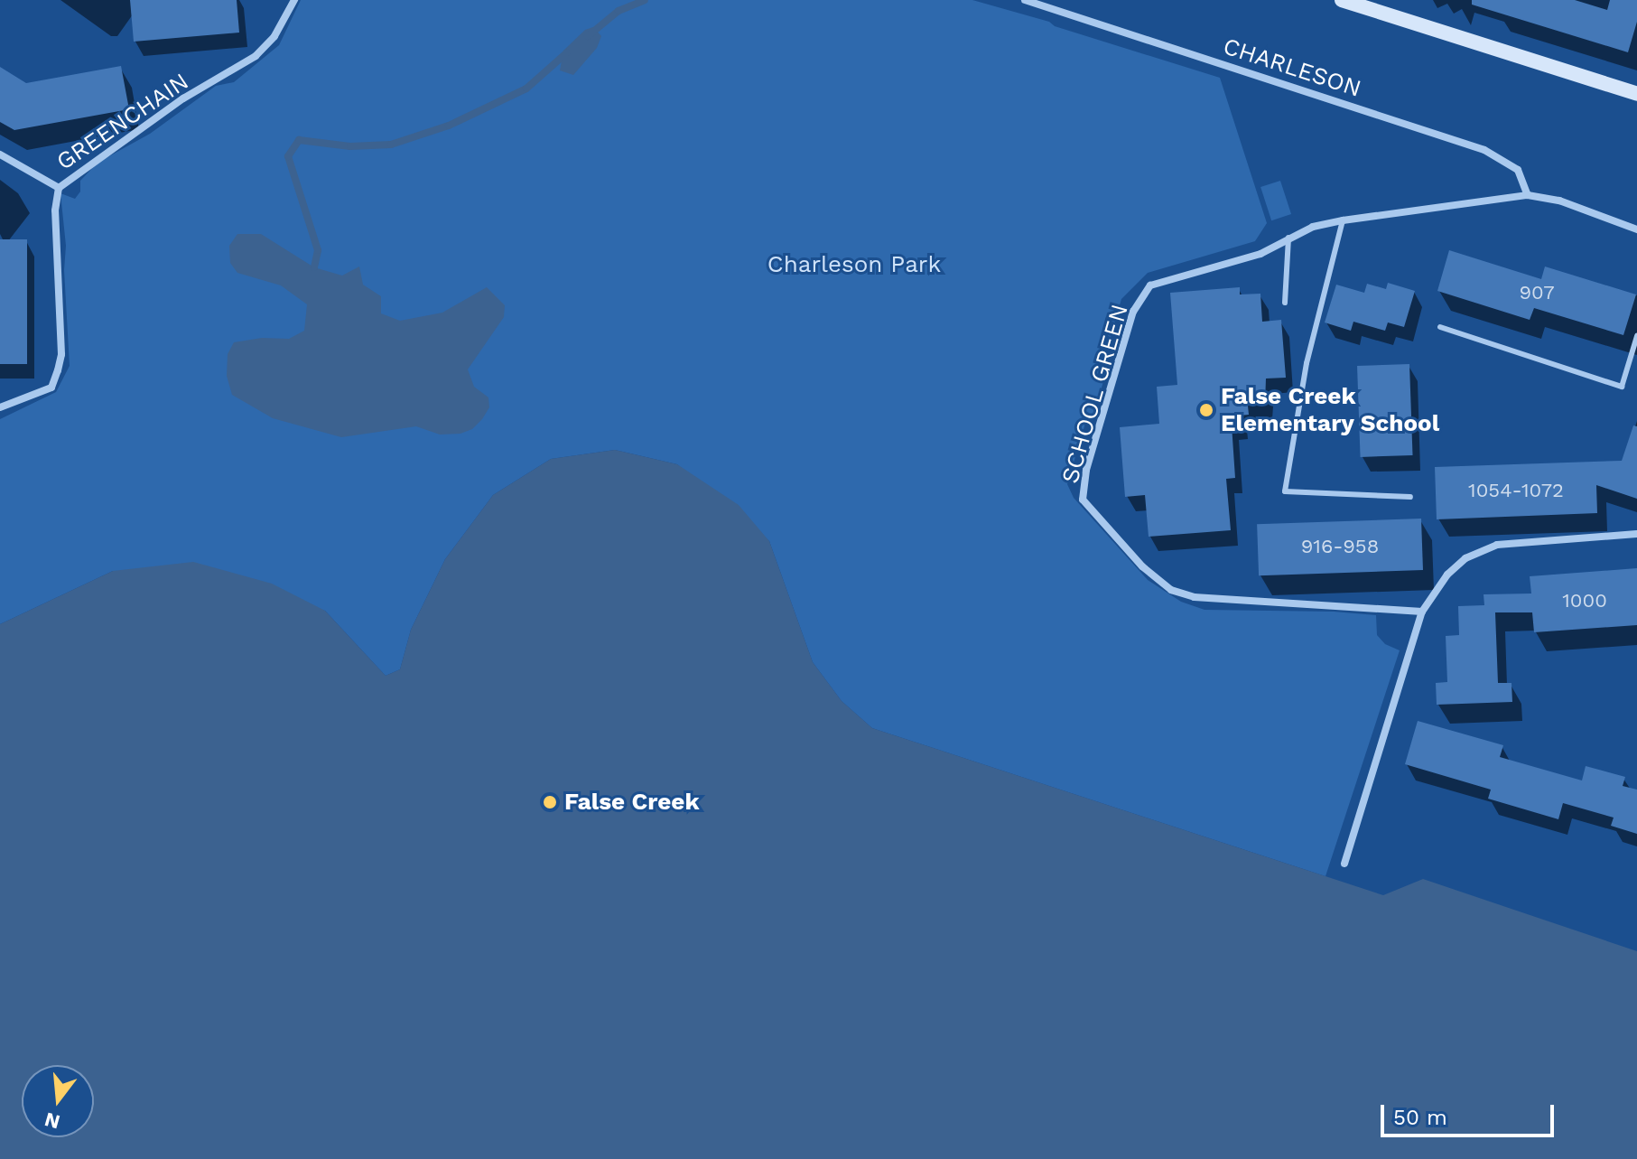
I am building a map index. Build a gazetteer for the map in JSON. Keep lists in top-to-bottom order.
{
  "streets": {
    "street": ["CHARLESON", "GREENCHAIN", "SCHOOL GREEN"]
  },
  "parks": ["Charleson Park"],
  "places": ["False Creek Elementary School", "False Creek"],
  "house_numbers": [
    "907",
    "1054-1072",
    "916-958",
    "1000"
  ],
  "scale_bar": "50 m",
  "north": "bottom"
}
